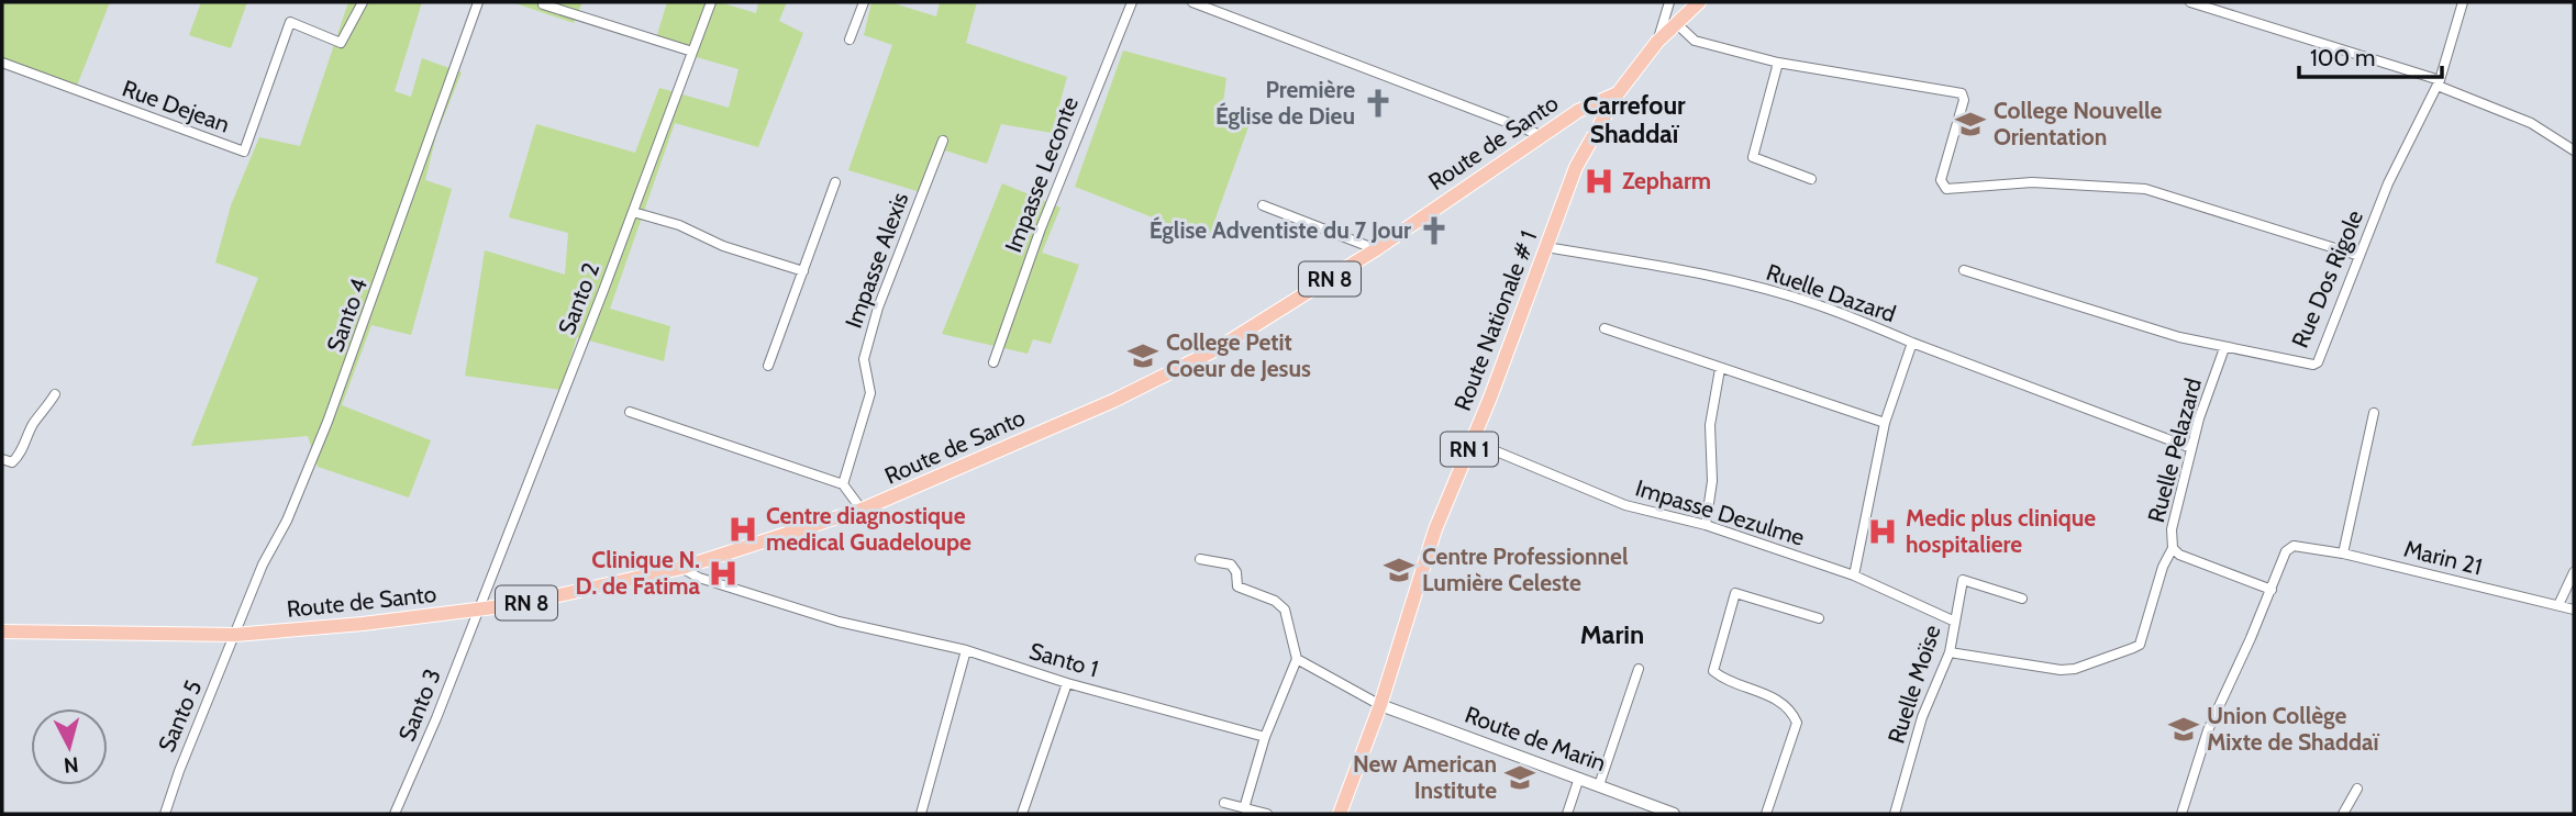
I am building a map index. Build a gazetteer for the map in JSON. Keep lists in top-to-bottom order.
{
  "streets": {
    "main road": [
      "Route de Santo",
      "RN 8",
      "Route Nationale # 1",
      "RN 1",
      "Route de Marin"
    ],
    "street": [
      "Rue Dejean",
      "Impasse Leconte",
      "Impasse Alexis",
      "Rue Dos Rigole",
      "Ruelle Dazard",
      "Santo 2",
      "Santo 4",
      "Ruelle Pelazard",
      "Impasse Dezulme",
      "Marin 21",
      "Santo 1",
      "Ruelle Moïse",
      "Santo 3",
      "Santo 5"
    ]
  },
  "crossings": [
    ["Route de Santo", "Santo 2"],
    ["Route de Santo", "Santo 4"],
    ["Route de Santo", "Route Nationale # 1"],
    ["Route de Santo", "Santo 1"],
    ["Route de Santo", "Santo 3"],
    ["Route de Santo", "Santo 5"],
    ["Rue Dos Rigole", "Ruelle Pelazard"],
    ["Ruelle Dazard", "Route Nationale # 1"],
    ["Ruelle Dazard", "Impasse Dezulme"],
    ["Santo 2", "Santo 3"],
    ["Santo 4", "Santo 5"],
    ["Route Nationale # 1", "Impasse Dezulme"],
    ["Route Nationale # 1", "Route de Marin"],
    ["Ruelle Pelazard", "Marin 21"],
    ["Impasse Dezulme", "Ruelle Moïse"]
  ],
  "districts": ["Carrefour Shaddaï", "Marin"],
  "places": {
    "church": ["Première Église de Dieu", "Église Adventiste du 7 Jour"],
    "school or university": [
      "College Nouvelle Orientation",
      "College Petit Coeur de Jesus",
      "Centre Professionnel Lumière Celeste",
      "Union Collège Mixte de Shaddaï",
      "New American Institute"
    ],
    "hospital": [
      "Zepharm",
      "Centre diagnostique medical Guadeloupe",
      "Medic plus clinique hospitaliere",
      "Clinique N. D. de Fatima"
    ]
  },
  "scale_bar": "100 m",
  "north": "bottom"
}
